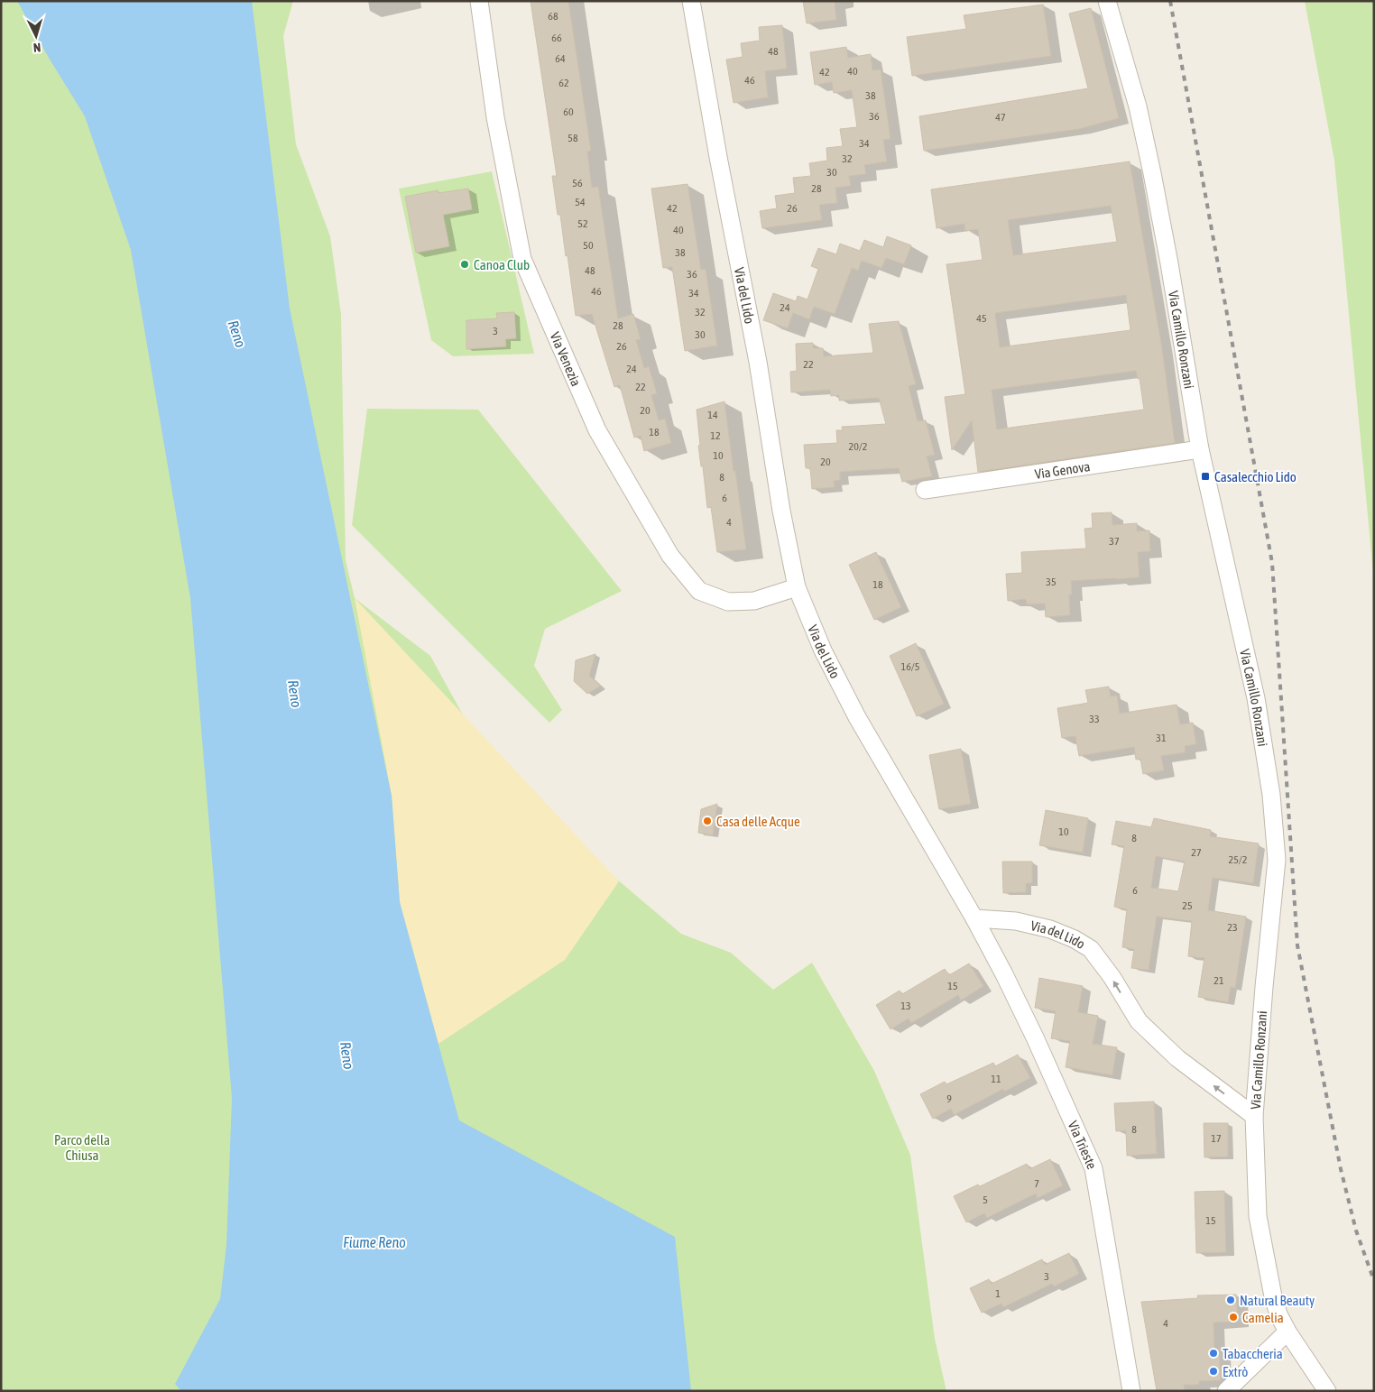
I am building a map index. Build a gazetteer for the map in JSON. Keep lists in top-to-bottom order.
{
  "streets": {
    "street": [
      "Via del Lido",
      "Via Camillo Ronzani",
      "Via Venezia",
      "Via Genova",
      "Via Trieste"
    ]
  },
  "crossings": [
    ["Via del Lido", "Via Camillo Ronzani"],
    ["Via del Lido", "Via Venezia"],
    ["Via del Lido", "Via Trieste"],
    ["Via Camillo Ronzani", "Via Genova"]
  ],
  "water": ["Reno", "Fiume Reno"],
  "parks": ["Parco della Chiusa"],
  "places": {
    "other": [
      "Canoa Club",
      "Casa delle Acque",
      "Natural Beauty",
      "Camelia",
      "Tabaccheria",
      "Extrò"
    ],
    "transit": ["Casalecchio Lido"]
  },
  "house_numbers": [
    "68",
    "66",
    "48",
    "64",
    "40",
    "42",
    "46",
    "62",
    "38",
    "60",
    "36",
    "47",
    "58",
    "34",
    "32",
    "30",
    "56",
    "28",
    "54",
    "42",
    "26",
    "52",
    "40",
    "50",
    "38",
    "48",
    "36",
    "46",
    "34",
    "24",
    "32",
    "45",
    "28",
    "3",
    "30",
    "26",
    "22",
    "24",
    "22",
    "20",
    "14",
    "18",
    "12",
    "20/2",
    "10",
    "20",
    "8",
    "6",
    "4",
    "37",
    "35",
    "18",
    "16/5",
    "33",
    "31",
    "10",
    "8",
    "27",
    "25/2",
    "6",
    "25",
    "23",
    "21",
    "15",
    "13",
    "11",
    "9",
    "8",
    "17",
    "7",
    "5",
    "15",
    "3",
    "1",
    "4"
  ],
  "north": "bottom"
}
